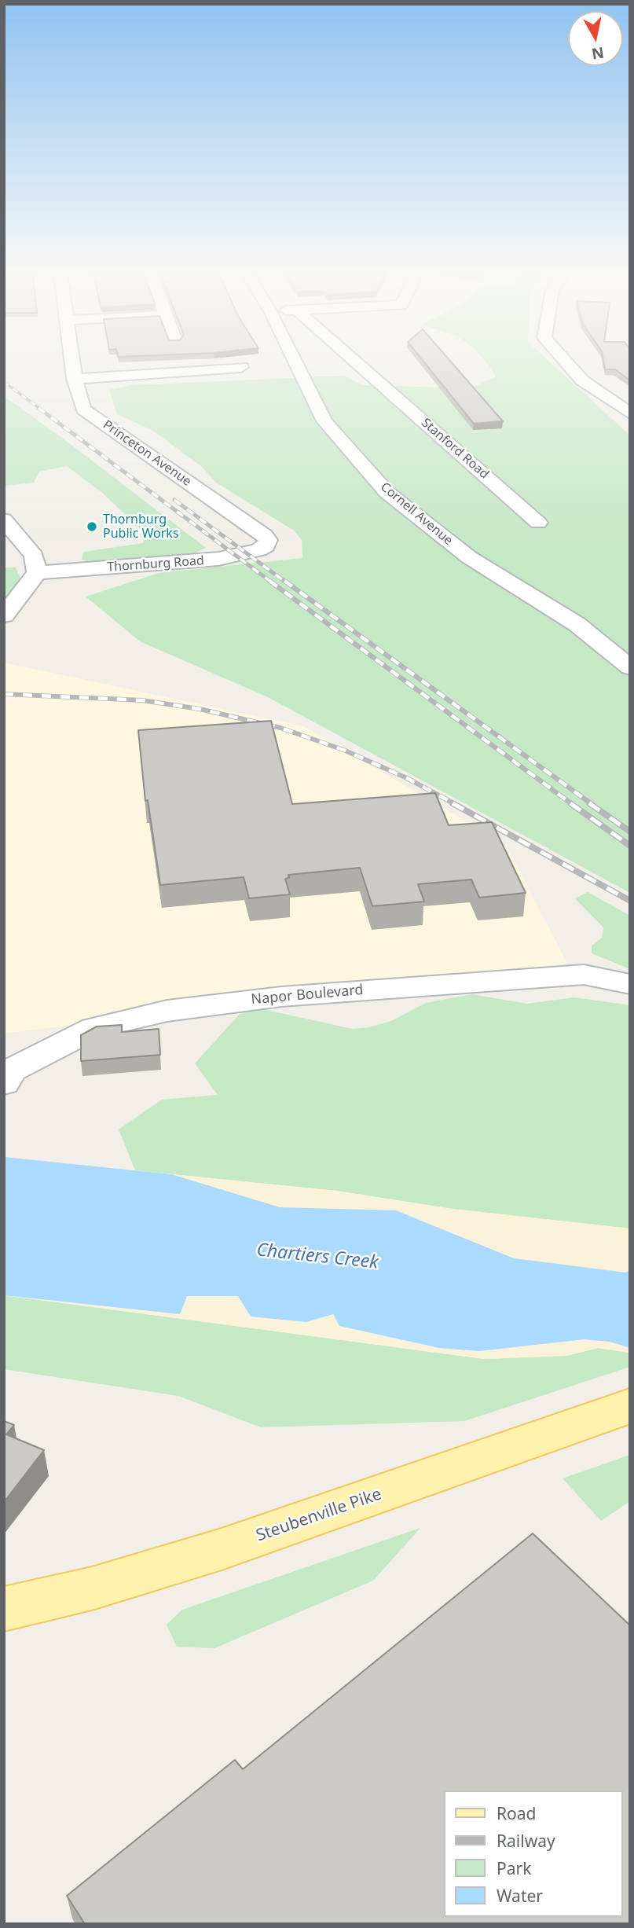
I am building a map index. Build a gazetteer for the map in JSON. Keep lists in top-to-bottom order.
{
  "streets": {
    "main road": ["Steubenville Pike"],
    "street": [
      "Stanford Road",
      "Princeton Avenue",
      "Cornell Avenue",
      "Thornburg Road",
      "Napor Boulevard"
    ]
  },
  "crossings": [
    ["Princeton Avenue", "Thornburg Road"]
  ],
  "water": ["Chartiers Creek"],
  "places": ["Thornburg Public Works"],
  "legend": [
    "Road",
    "Railway",
    "Park",
    "Water"
  ],
  "north": "bottom"
}
